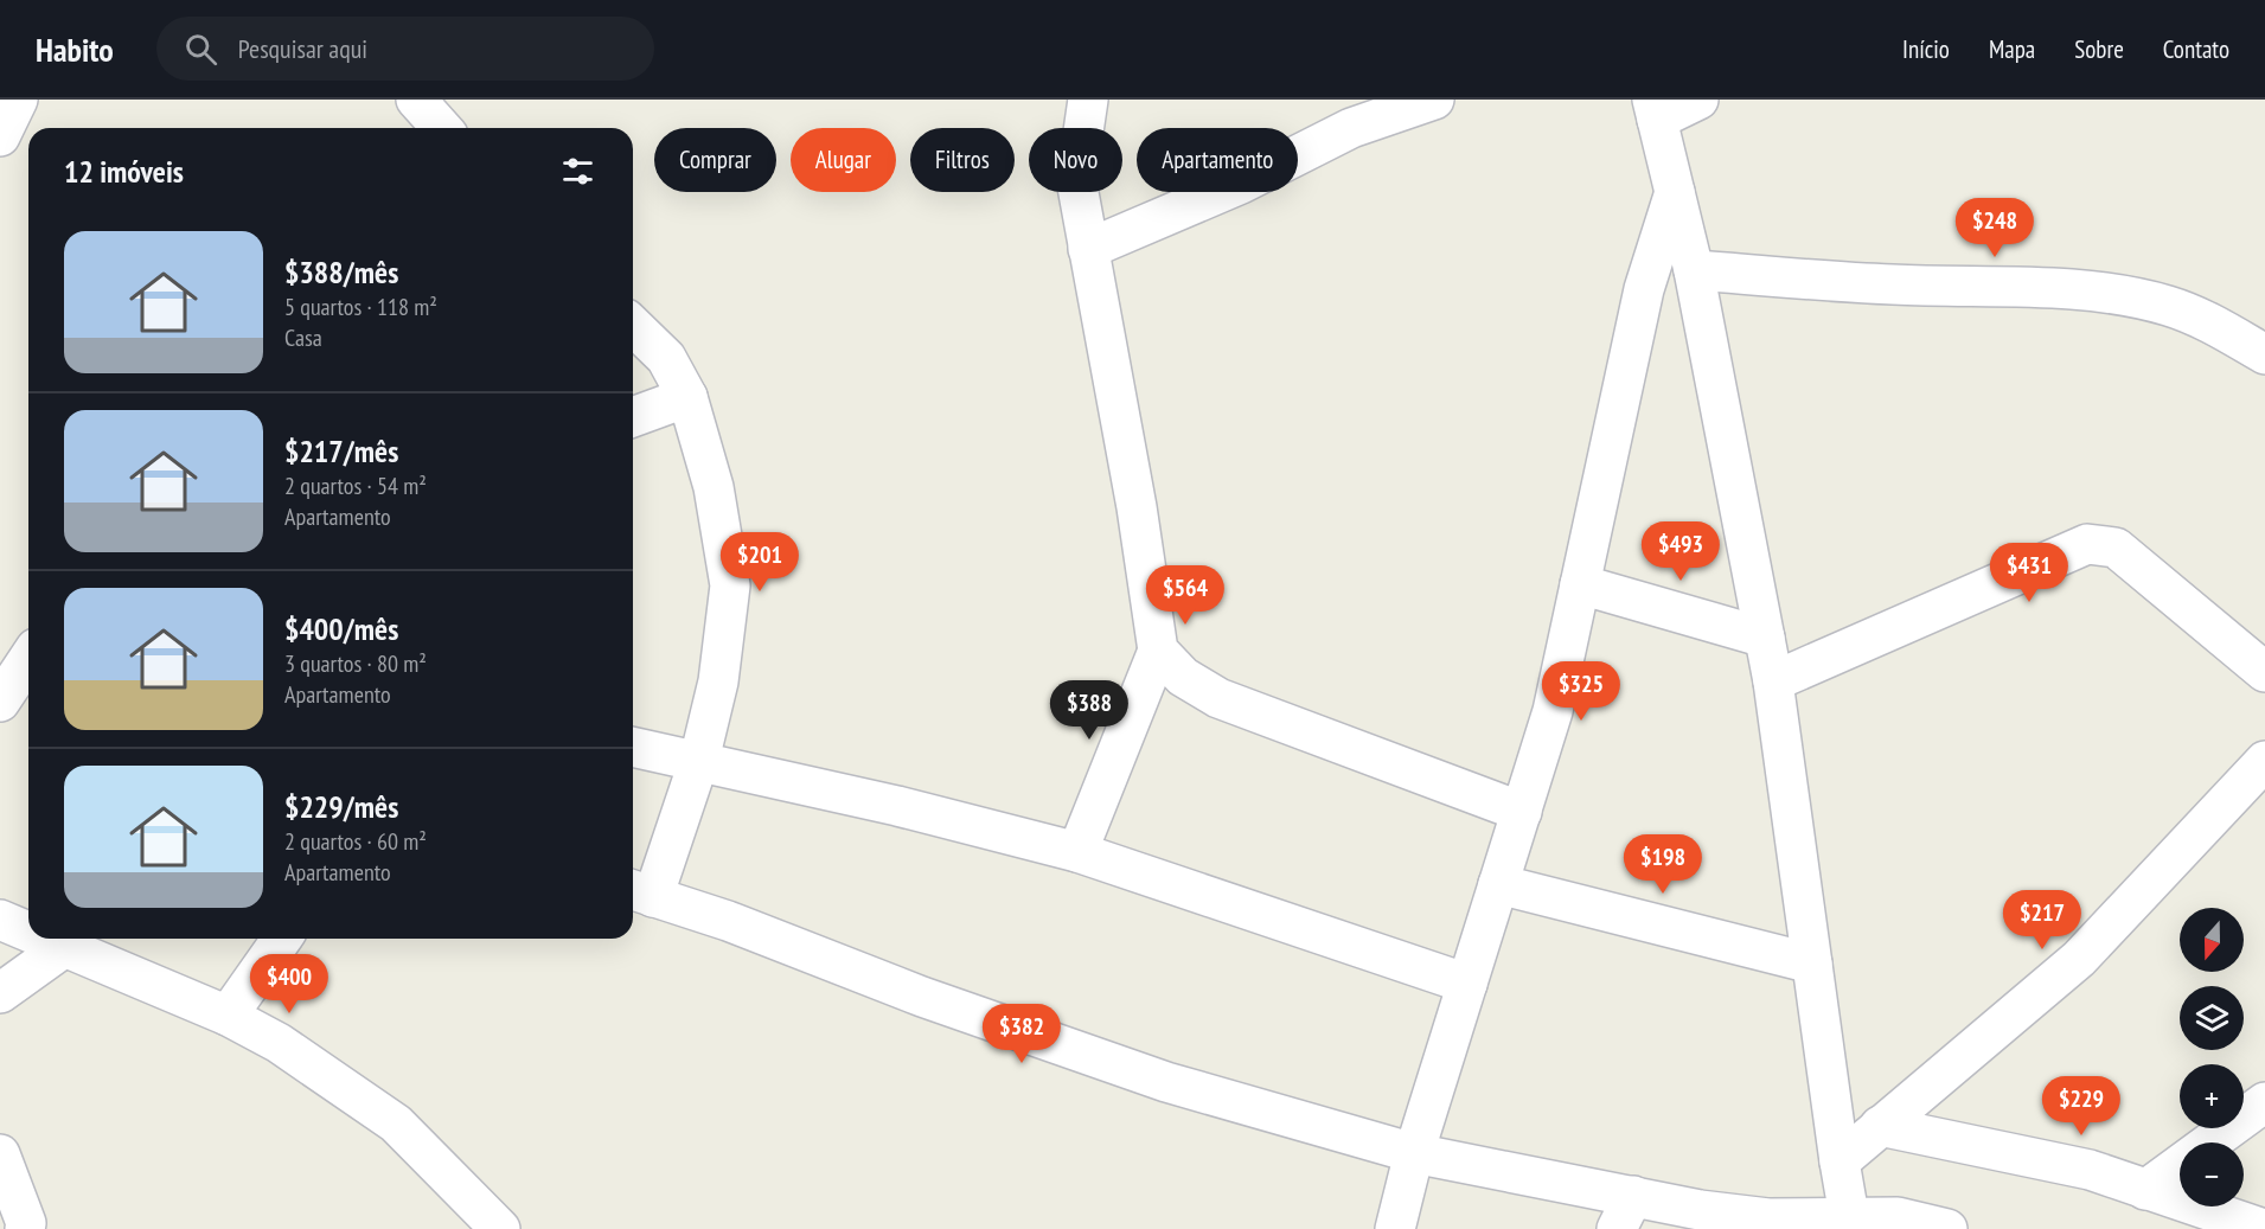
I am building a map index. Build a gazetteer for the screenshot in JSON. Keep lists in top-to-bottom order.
{
  "north": "bottom",
  "page": {
    "header": "Habito",
    "search": "Pesquisar aqui",
    "nav": [
      "Início",
      "Mapa",
      "Sobre",
      "Contato"
    ],
    "chip": [
      "Comprar",
      "Alugar",
      "Filtros",
      "Novo",
      "Apartamento"
    ],
    "heading": "12 imóveis",
    "price": [
      "$248",
      "$493",
      "$201",
      "$431",
      "$564",
      "$325",
      "$388",
      "$198",
      "$217",
      "$400",
      "$382",
      "$229"
    ],
    "list": [
      {
        "name": "$388/mês",
        "note": "5 quartos · 118 m² · Casa"
      },
      {
        "name": "$217/mês",
        "note": "2 quartos · 54 m² · Apartamento"
      },
      {
        "name": "$400/mês",
        "note": "3 quartos · 80 m² · Apartamento"
      },
      {
        "name": "$229/mês",
        "note": "2 quartos · 60 m² · Apartamento"
      }
    ],
    "map_buttons": ["+", "−"]
  }
}
